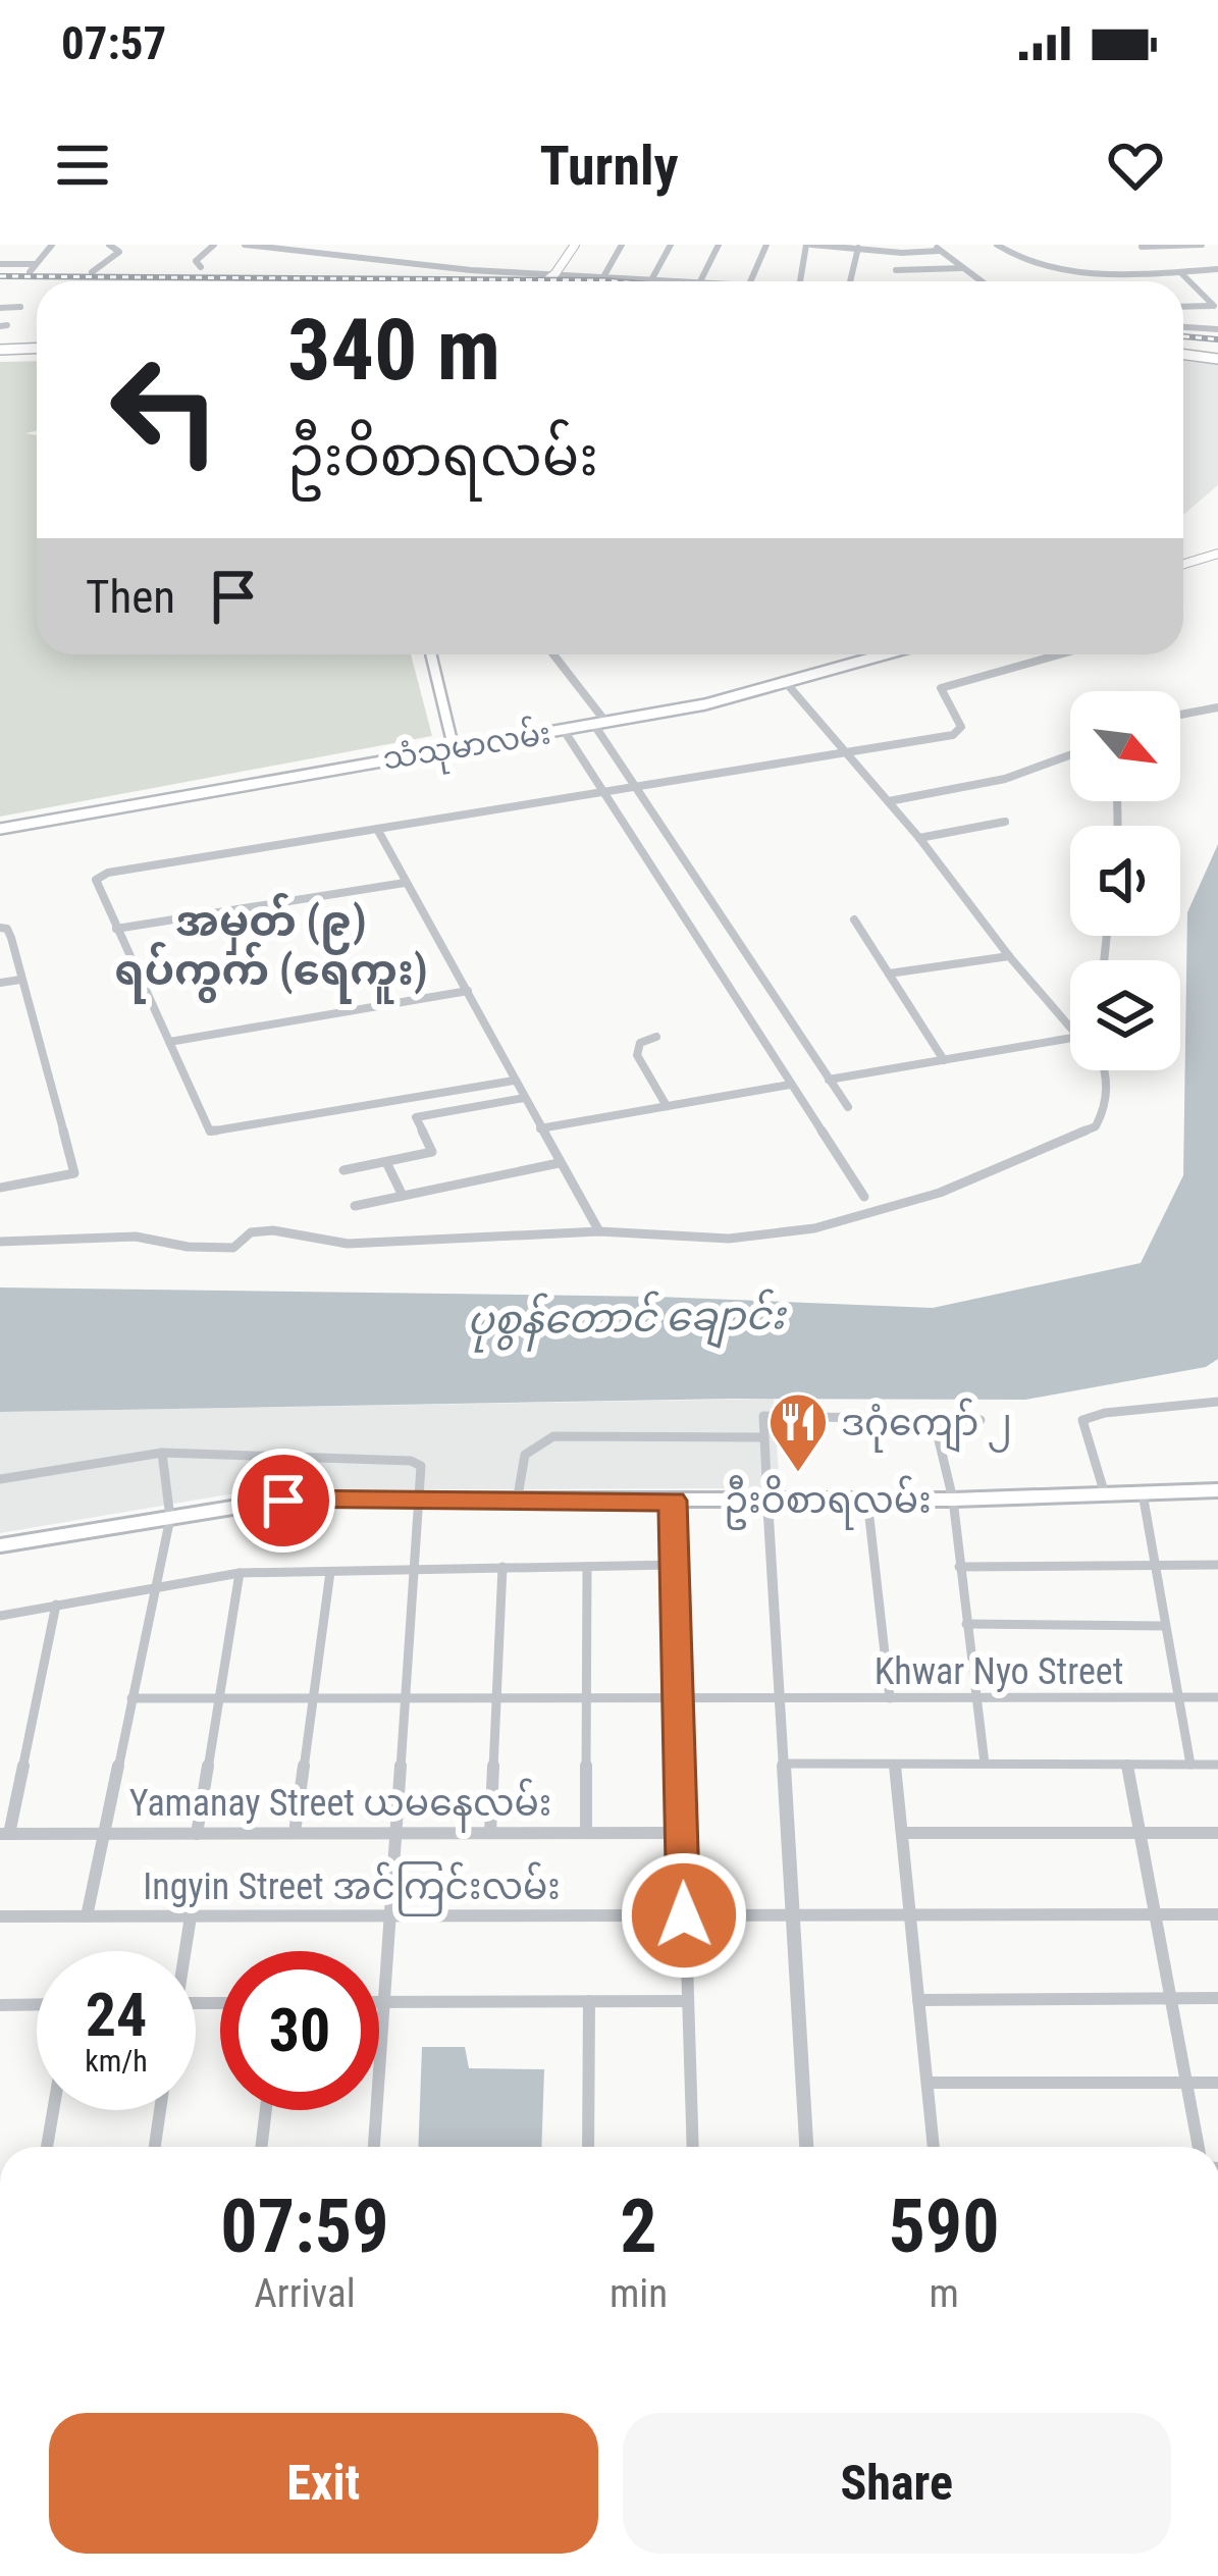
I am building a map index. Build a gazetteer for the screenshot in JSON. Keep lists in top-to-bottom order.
{
  "streets": {
    "main road": ["သံသုမာလမ်း", "ဦးဝိစာရလမ်း"],
    "street": ["Khwar Nyo Street", "Yamanay Street ယမနေလမ်း", "Ingyin Street အင်ကြင်းလမ်း"]
  },
  "districts": ["အမှတ် (၉) ရပ်ကွက် (ရေကူး)"],
  "water": ["ပုစွန်တောင် ချောင်း"],
  "places": {
    "restaurant": ["ဒဂုံကျော် ၂"]
  },
  "north": "bottom right",
  "page": {
    "status": "07:57",
    "header": "Turnly",
    "turn": ["340 m", "ဦးဝိစာရလမ်း"],
    "then": "Then",
    "speed": "24 km/h",
    "limit": "30",
    "eta": [
      "07:59",
      "Arrival",
      "2",
      "min",
      "590",
      "m"
    ],
    "buttons": ["Exit", "Share"]
  }
}
